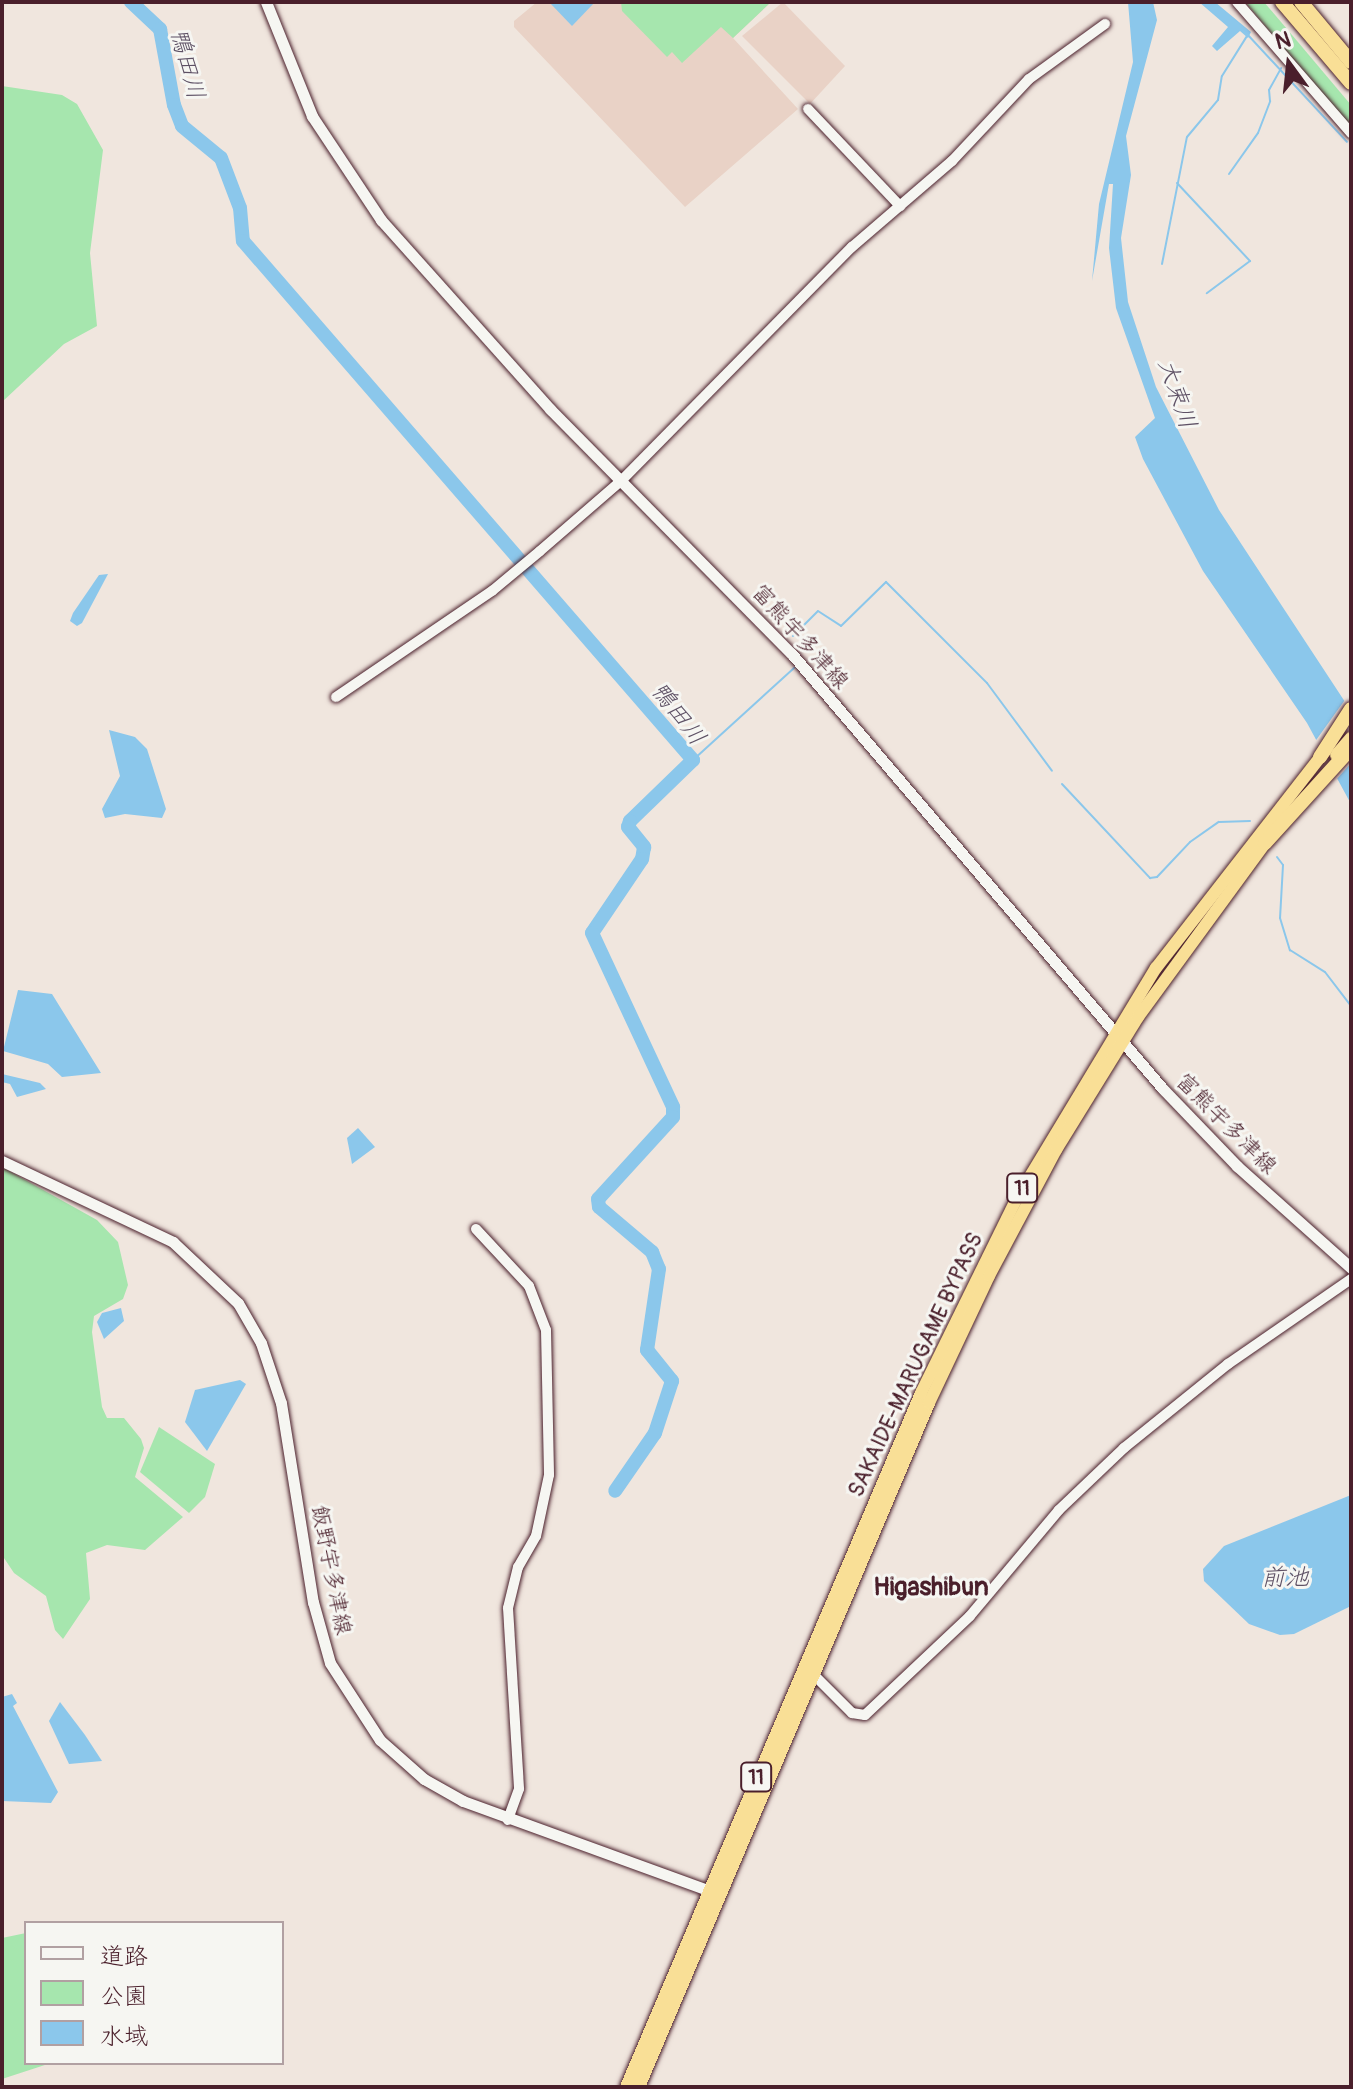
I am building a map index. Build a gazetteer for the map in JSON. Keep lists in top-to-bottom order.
{
  "streets": {
    "highway": ["11", "SAKAIDE-MARUGAME BYPASS"],
    "main road": ["富熊宇多津線", "飯野宇多津線"]
  },
  "crossings": [
    ["富熊宇多津線", "SAKAIDE-MARUGAME BYPASS"],
    ["SAKAIDE-MARUGAME BYPASS", "飯野宇多津線"]
  ],
  "districts": ["Higashibun"],
  "water": ["鴨田川", "大束川", "前池"],
  "legend": ["道路", "公園", "水域"],
  "north": "top"
}
